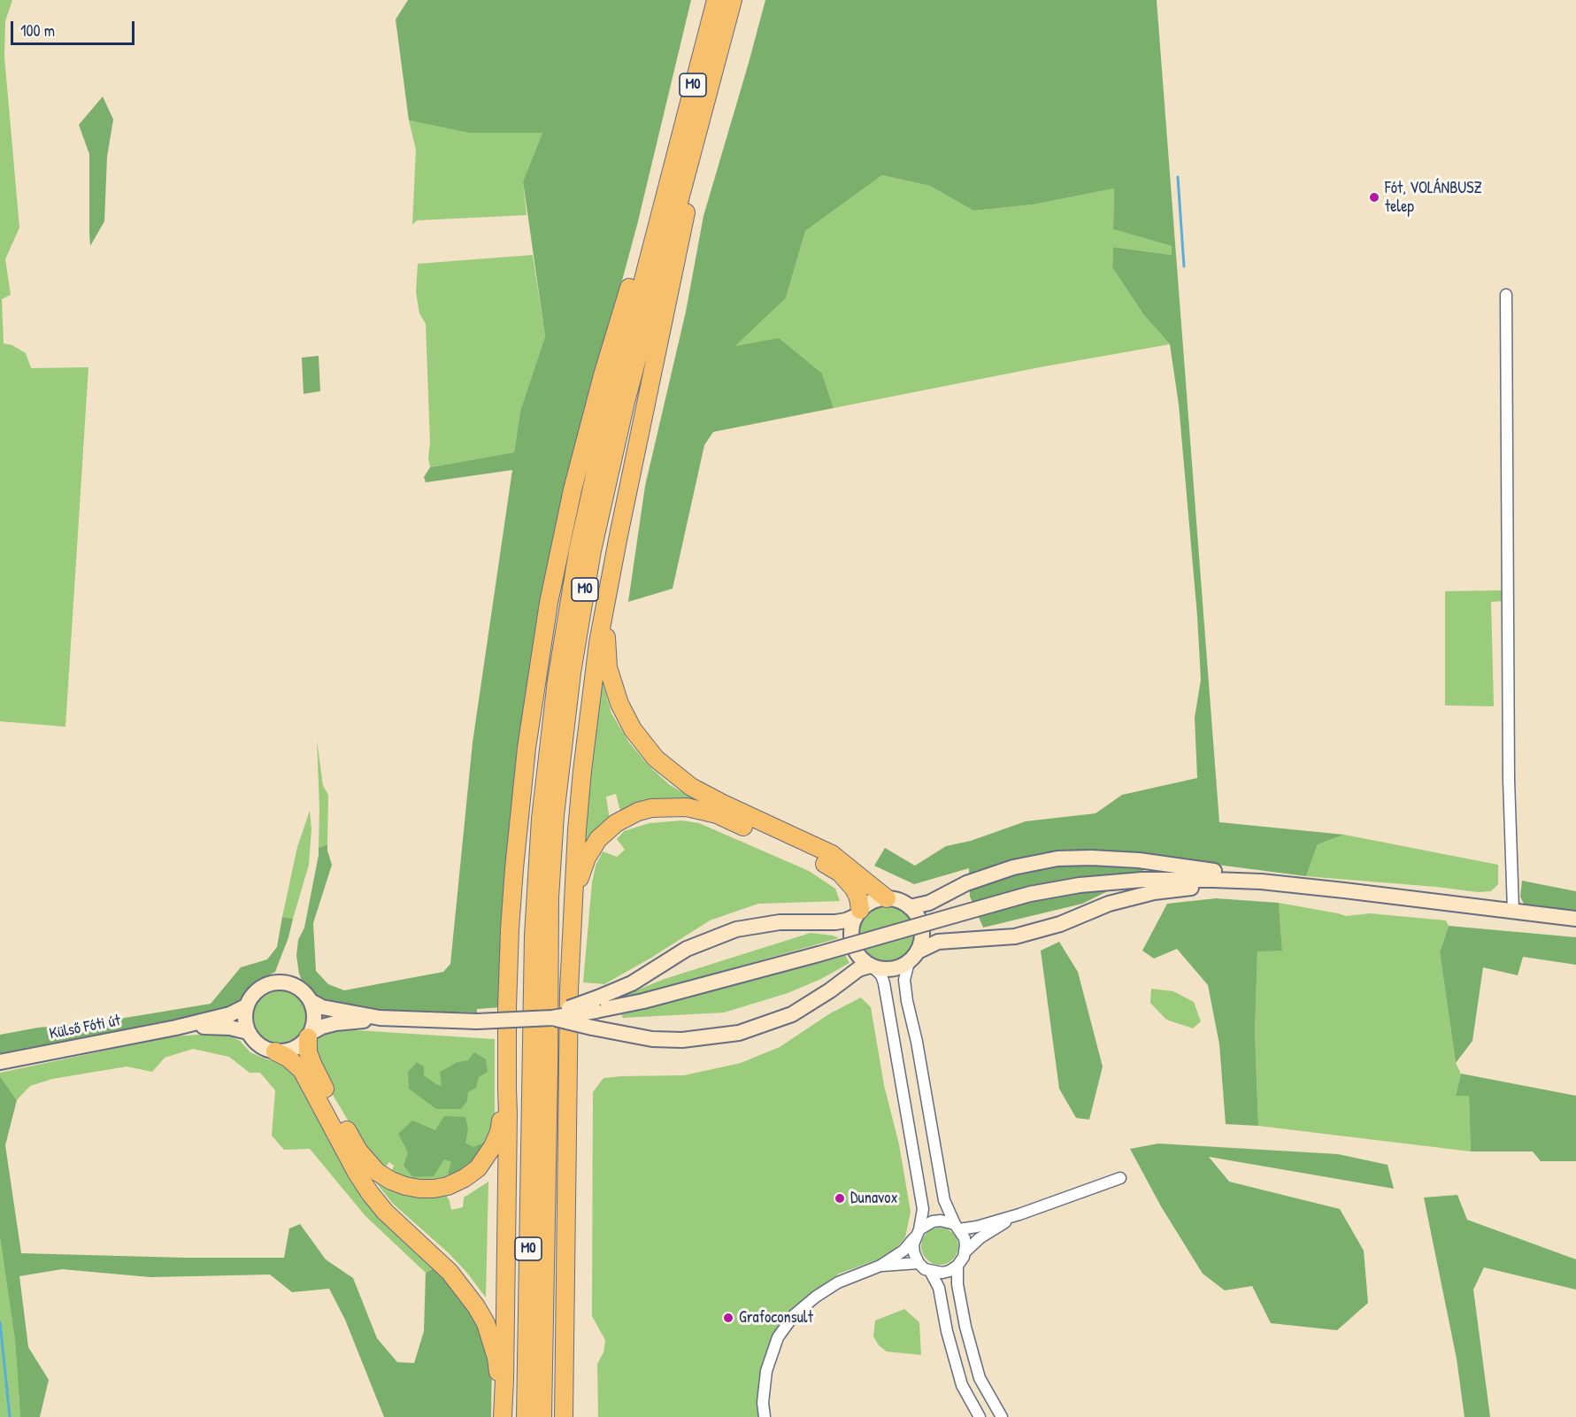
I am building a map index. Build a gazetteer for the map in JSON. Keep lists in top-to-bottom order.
{
  "streets": {
    "highway": ["M0"],
    "main road": ["Külső Fóti út"]
  },
  "places": ["Fót, VOLÁNBUSZ telep", "Dunavox", "Grafoconsult"],
  "scale_bar": "100 m"
}
